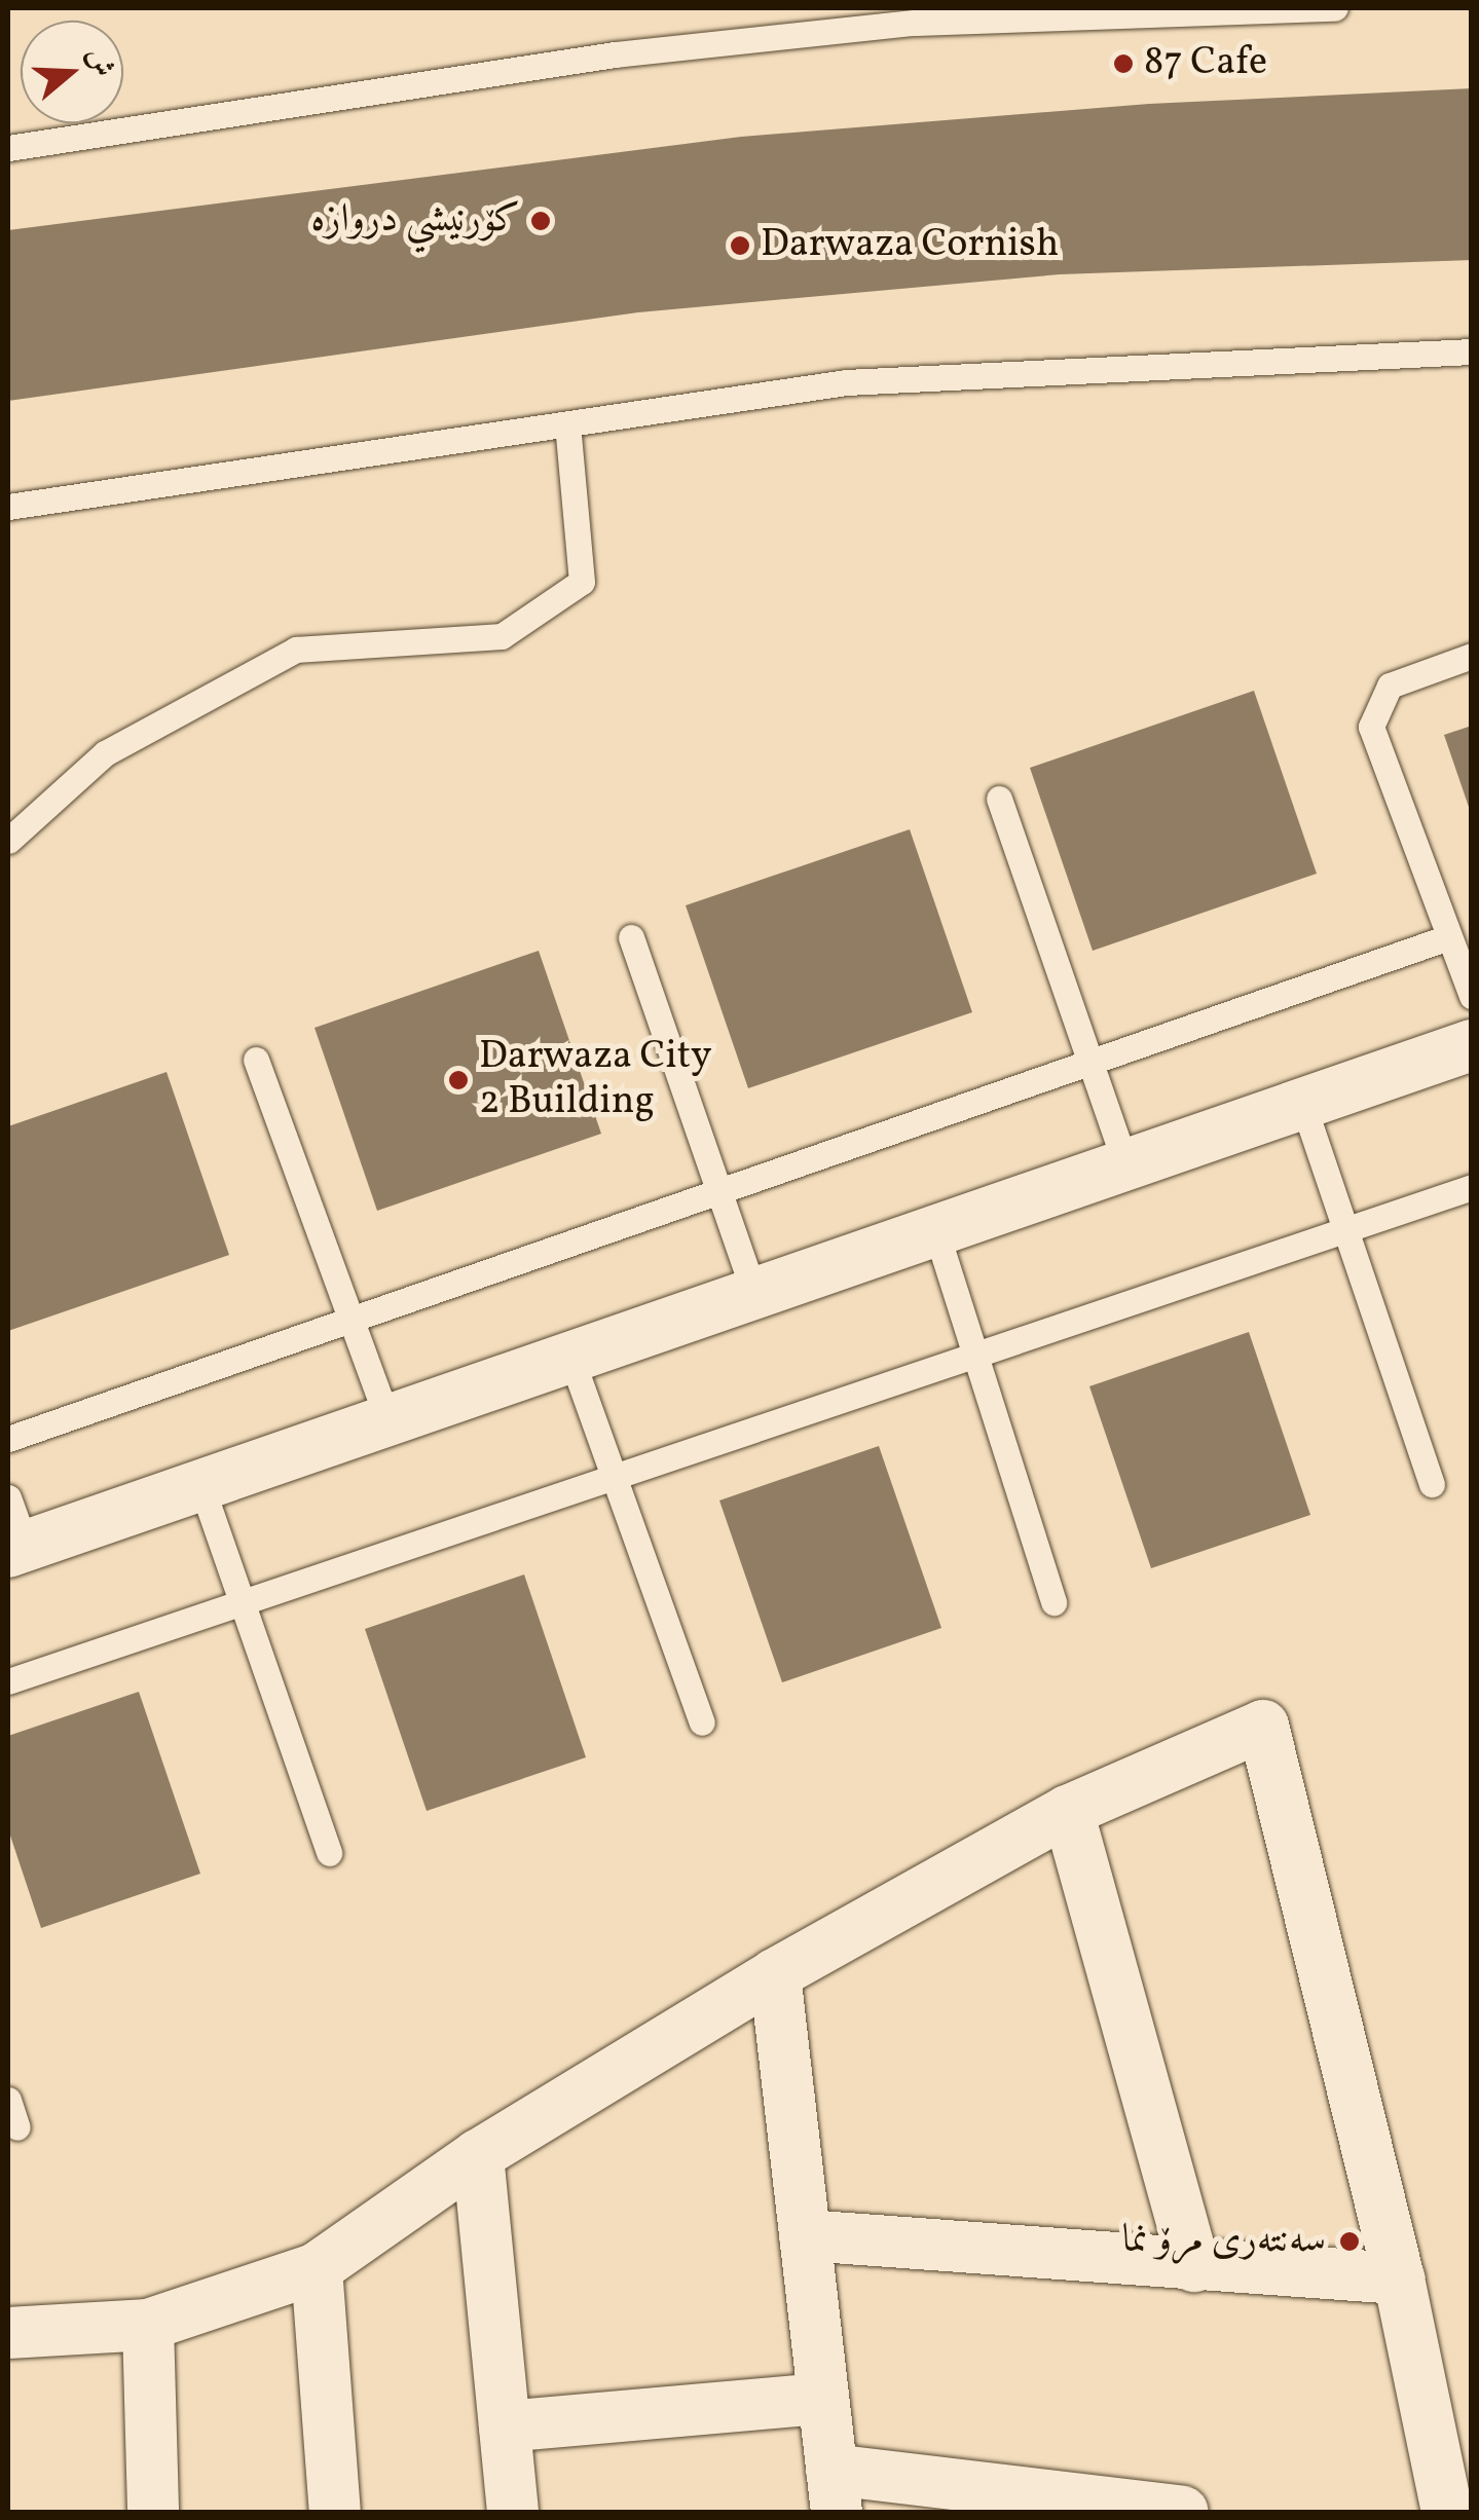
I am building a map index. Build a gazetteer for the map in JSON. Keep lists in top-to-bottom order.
{
  "places": [
    "87 Cafe",
    "کۆرنيشي دروازە",
    "Darwaza Cornish",
    "Darwaza City 2 Building",
    "سەنتەرى مرۆ نما"
  ],
  "north": "right"
}
